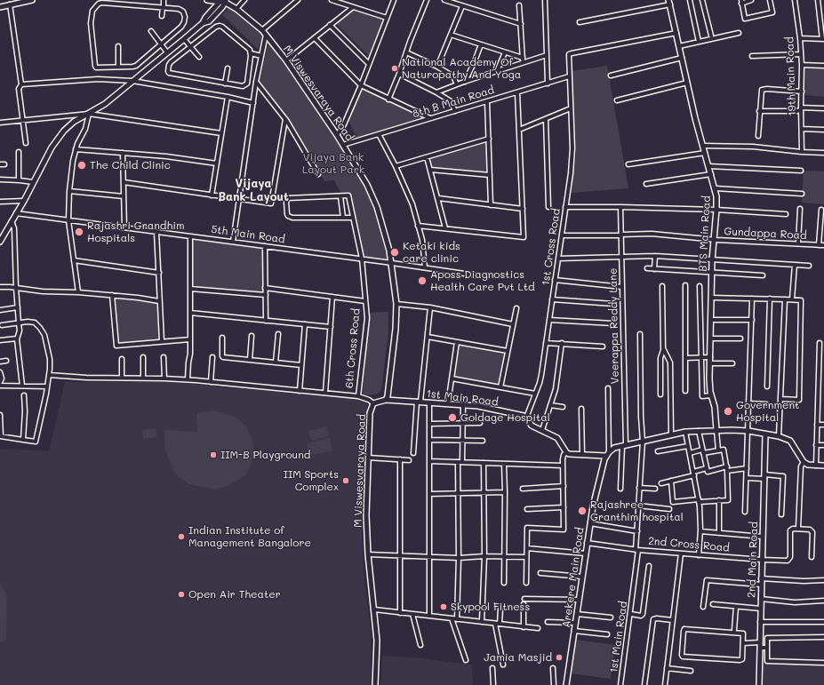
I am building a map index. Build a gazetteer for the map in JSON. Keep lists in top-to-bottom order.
{
  "streets": {
    "street": [
      "19th Main Road",
      "M Viswesvaraya Road",
      "8th B Main Road",
      "BTS Main Road",
      "Gundappa Road",
      "5th Main Road",
      "1st Cross Road",
      "Veerappa Reddy Lane",
      "6th Cross Road",
      "1st Main Road",
      "2nd Cross Road",
      "2nd Main Road",
      "Arekere Main Road"
    ]
  },
  "crossings": [
    ["M Viswesvaraya Road", "8th B Main Road"],
    ["M Viswesvaraya Road", "5th Main Road"],
    ["M Viswesvaraya Road", "1st Main Road"],
    ["8th B Main Road", "1st Cross Road"],
    ["BTS Main Road", "Gundappa Road"],
    ["BTS Main Road", "1st Cross Road"],
    ["Gundappa Road", "1st Cross Road"],
    ["Gundappa Road", "Veerappa Reddy Lane"],
    ["5th Main Road", "6th Cross Road"],
    ["1st Cross Road", "1st Main Road"],
    ["1st Main Road", "2nd Cross Road"],
    ["2nd Cross Road", "2nd Main Road"],
    ["2nd Cross Road", "Arekere Main Road"]
  ],
  "districts": ["Vijaya Bank Layout"],
  "parks": ["Vijaya Bank Layout Park"],
  "places": [
    "National Academy Of Naturopathy And Yoga",
    "The Child Clinic",
    "Rajashri Grandhim Hospitals",
    "Ketaki kids care clinic",
    "Aposs Diagnostics Health Care Pvt Ltd",
    "Government Hospital",
    "Goldage Hospital",
    "IIM-B Playground",
    "IIM Sports Complex",
    "Rajashree Granthim hospital",
    "Indian Institute of Management Bangalore",
    "Open Air Theater",
    "Skypool Fitness",
    "Jamia Masjid"
  ]
}
